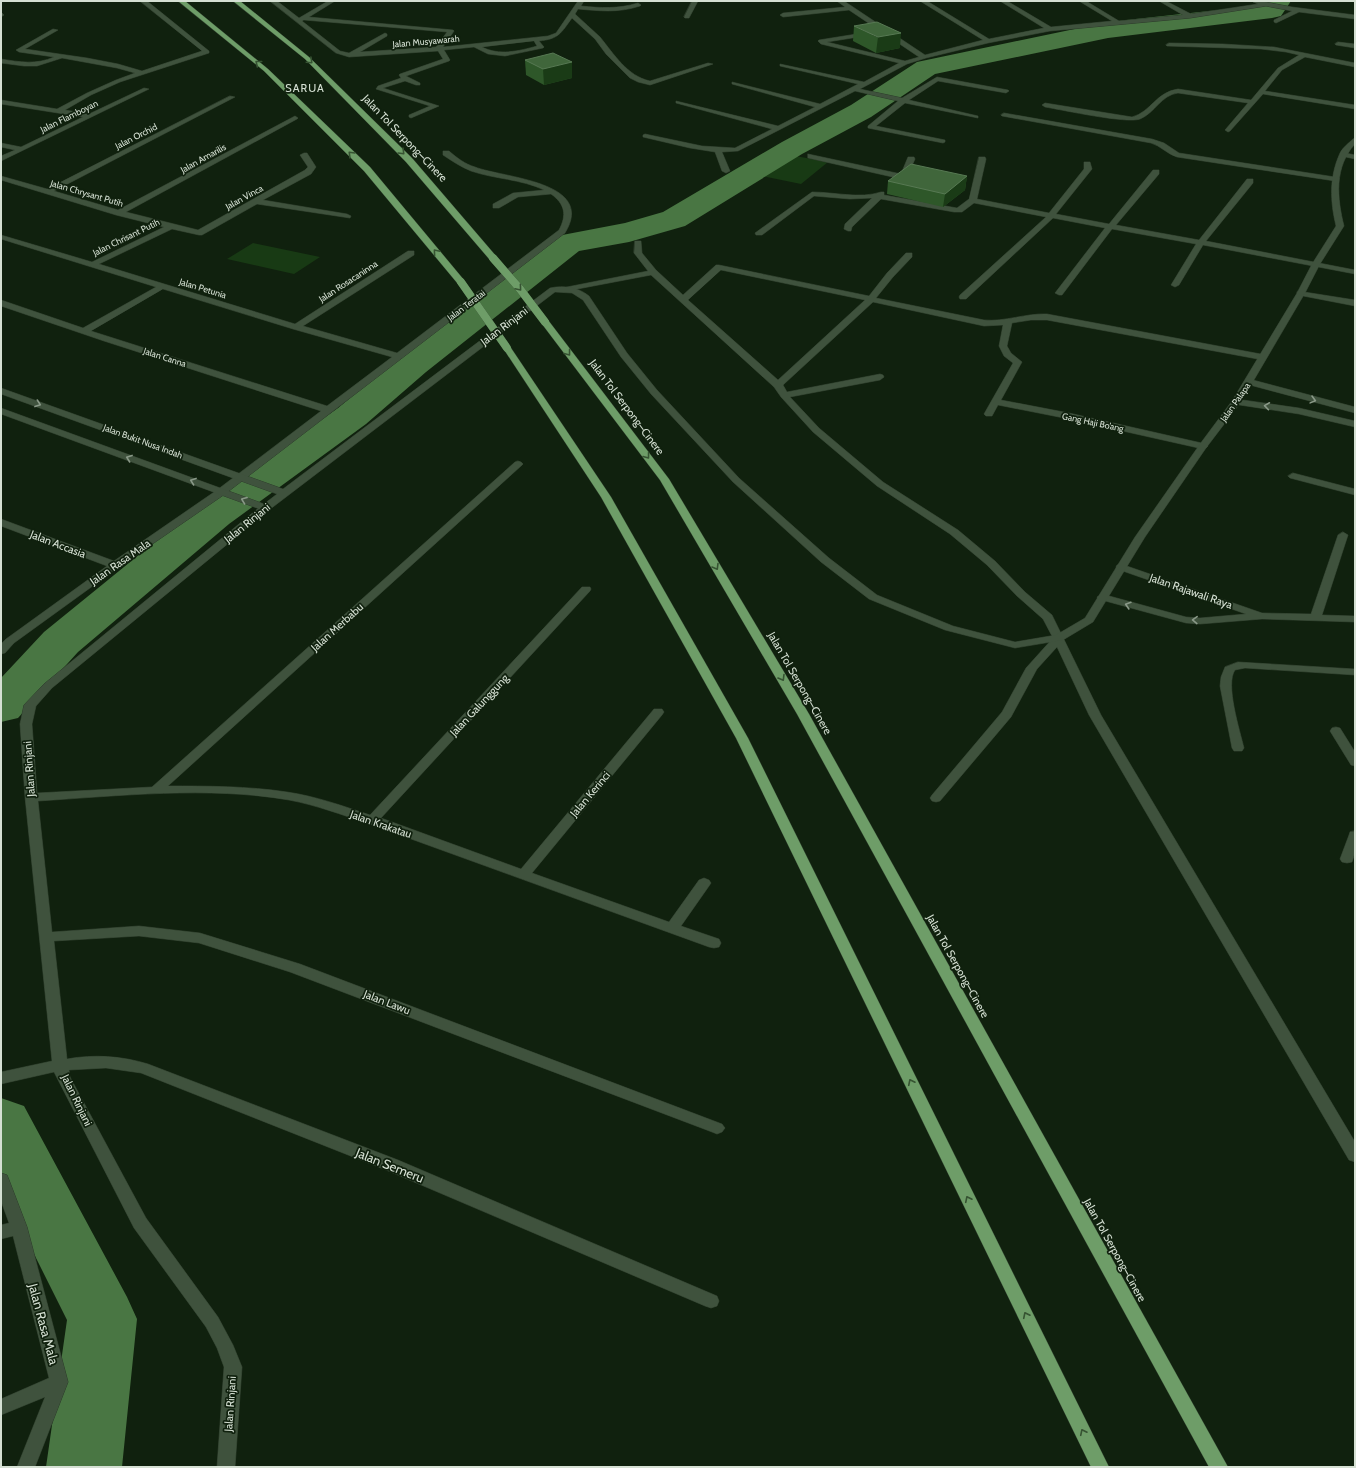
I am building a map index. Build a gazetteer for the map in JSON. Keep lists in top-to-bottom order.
{
  "streets": {
    "highway": ["Jalan Tol Serpong–Cinere"],
    "street": [
      "Jalan Musyawarah",
      "Jalan Flamboyan",
      "Jalan Orchid",
      "Jalan Amarilis",
      "Jalan Chrysant Putih",
      "Jalan Vinca",
      "Jalan Chrisant Putih",
      "Jalan Rosacaninna",
      "Jalan Petunia",
      "Jalan Teratai",
      "Jalan Rinjani",
      "Jalan Canna",
      "Jalan Palapa",
      "Gang Haji Bo’ang",
      "Jalan Bukit Nusa Indah",
      "Jalan Accasia",
      "Jalan Rasa Mala",
      "Jalan Rajawali Raya",
      "Jalan Merbabu",
      "Jalan Galunggung",
      "Jalan Kerinci",
      "Jalan Krakatau",
      "Jalan Lawu",
      "Jalan Semeru"
    ]
  },
  "crossings": [
    ["Jalan Orchid", "Jalan Chrysant Putih"],
    ["Jalan Amarilis", "Jalan Chrysant Putih"],
    ["Jalan Chrysant Putih", "Jalan Vinca"],
    ["Jalan Chrysant Putih", "Jalan Chrisant Putih"],
    ["Jalan Vinca", "Jalan Chrisant Putih"],
    ["Jalan Chrisant Putih", "Jalan Petunia"],
    ["Jalan Rosacaninna", "Jalan Petunia"],
    ["Jalan Petunia", "Jalan Teratai"],
    ["Jalan Teratai", "Jalan Canna"],
    ["Jalan Teratai", "Jalan Bukit Nusa Indah"],
    ["Jalan Teratai", "Jalan Rasa Mala"],
    ["Jalan Rinjani", "Jalan Bukit Nusa Indah"],
    ["Jalan Rinjani", "Jalan Krakatau"],
    ["Jalan Rinjani", "Jalan Lawu"],
    ["Jalan Rinjani", "Jalan Semeru"],
    ["Jalan Palapa", "Gang Haji Bo’ang"],
    ["Jalan Palapa", "Jalan Rajawali Raya"],
    ["Jalan Bukit Nusa Indah", "Jalan Rasa Mala"],
    ["Jalan Accasia", "Jalan Rasa Mala"],
    ["Jalan Merbabu", "Jalan Krakatau"],
    ["Jalan Galunggung", "Jalan Krakatau"],
    ["Jalan Kerinci", "Jalan Krakatau"]
  ],
  "districts": ["SARUA"]
}
